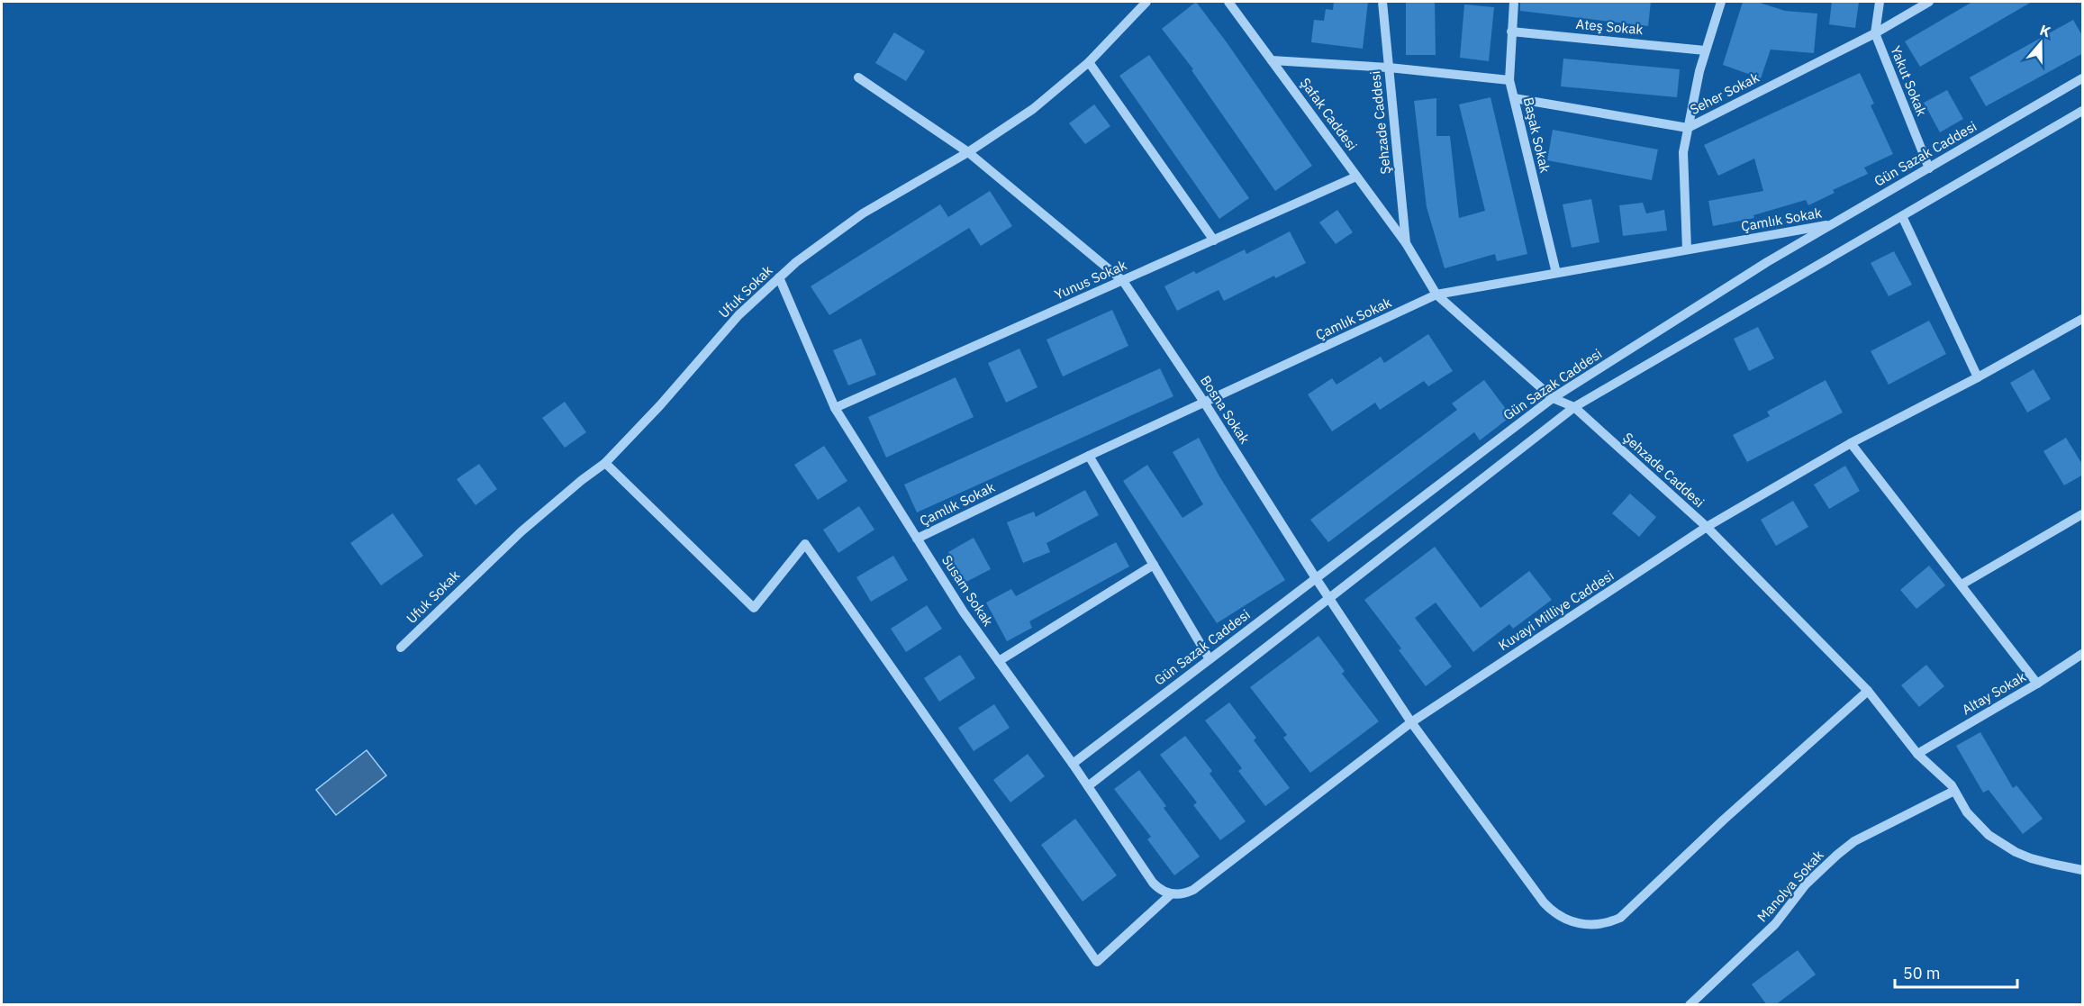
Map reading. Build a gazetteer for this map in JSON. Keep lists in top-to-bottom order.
{
  "streets": {
    "street": [
      "Ateş Sokak",
      "Yakut Sokak",
      "Seher Sokak",
      "Şafak Caddesi",
      "Şehzade Caddesi",
      "Başak Sokak",
      "Gün Sazak Caddesi",
      "Çamlık Sokak",
      "Yunus Sokak",
      "Ufuk Sokak",
      "Bosna Sokak",
      "Susam Sokak",
      "Kuvayi Milliye Caddesi",
      "Altay Sokak",
      "Manolya Sokak"
    ]
  },
  "crossings": [
    ["Ateş Sokak", "Başak Sokak"],
    ["Yakut Sokak", "Seher Sokak"],
    ["Yakut Sokak", "Gün Sazak Caddesi"],
    ["Seher Sokak", "Başak Sokak"],
    ["Şafak Caddesi", "Şehzade Caddesi"],
    ["Şafak Caddesi", "Yunus Sokak"],
    ["Şehzade Caddesi", "Gün Sazak Caddesi"],
    ["Şehzade Caddesi", "Çamlık Sokak"],
    ["Şehzade Caddesi", "Bosna Sokak"],
    ["Şehzade Caddesi", "Kuvayi Milliye Caddesi"],
    ["Şehzade Caddesi", "Altay Sokak"],
    ["Şehzade Caddesi", "Manolya Sokak"],
    ["Başak Sokak", "Çamlık Sokak"],
    ["Gün Sazak Caddesi", "Çamlık Sokak"],
    ["Gün Sazak Caddesi", "Bosna Sokak"],
    ["Gün Sazak Caddesi", "Susam Sokak"],
    ["Çamlık Sokak", "Bosna Sokak"],
    ["Çamlık Sokak", "Susam Sokak"],
    ["Yunus Sokak", "Bosna Sokak"],
    ["Yunus Sokak", "Susam Sokak"],
    ["Ufuk Sokak", "Bosna Sokak"],
    ["Ufuk Sokak", "Susam Sokak"],
    ["Bosna Sokak", "Kuvayi Milliye Caddesi"],
    ["Susam Sokak", "Kuvayi Milliye Caddesi"]
  ],
  "scale_bar": "50 m",
  "north": "top"
}
